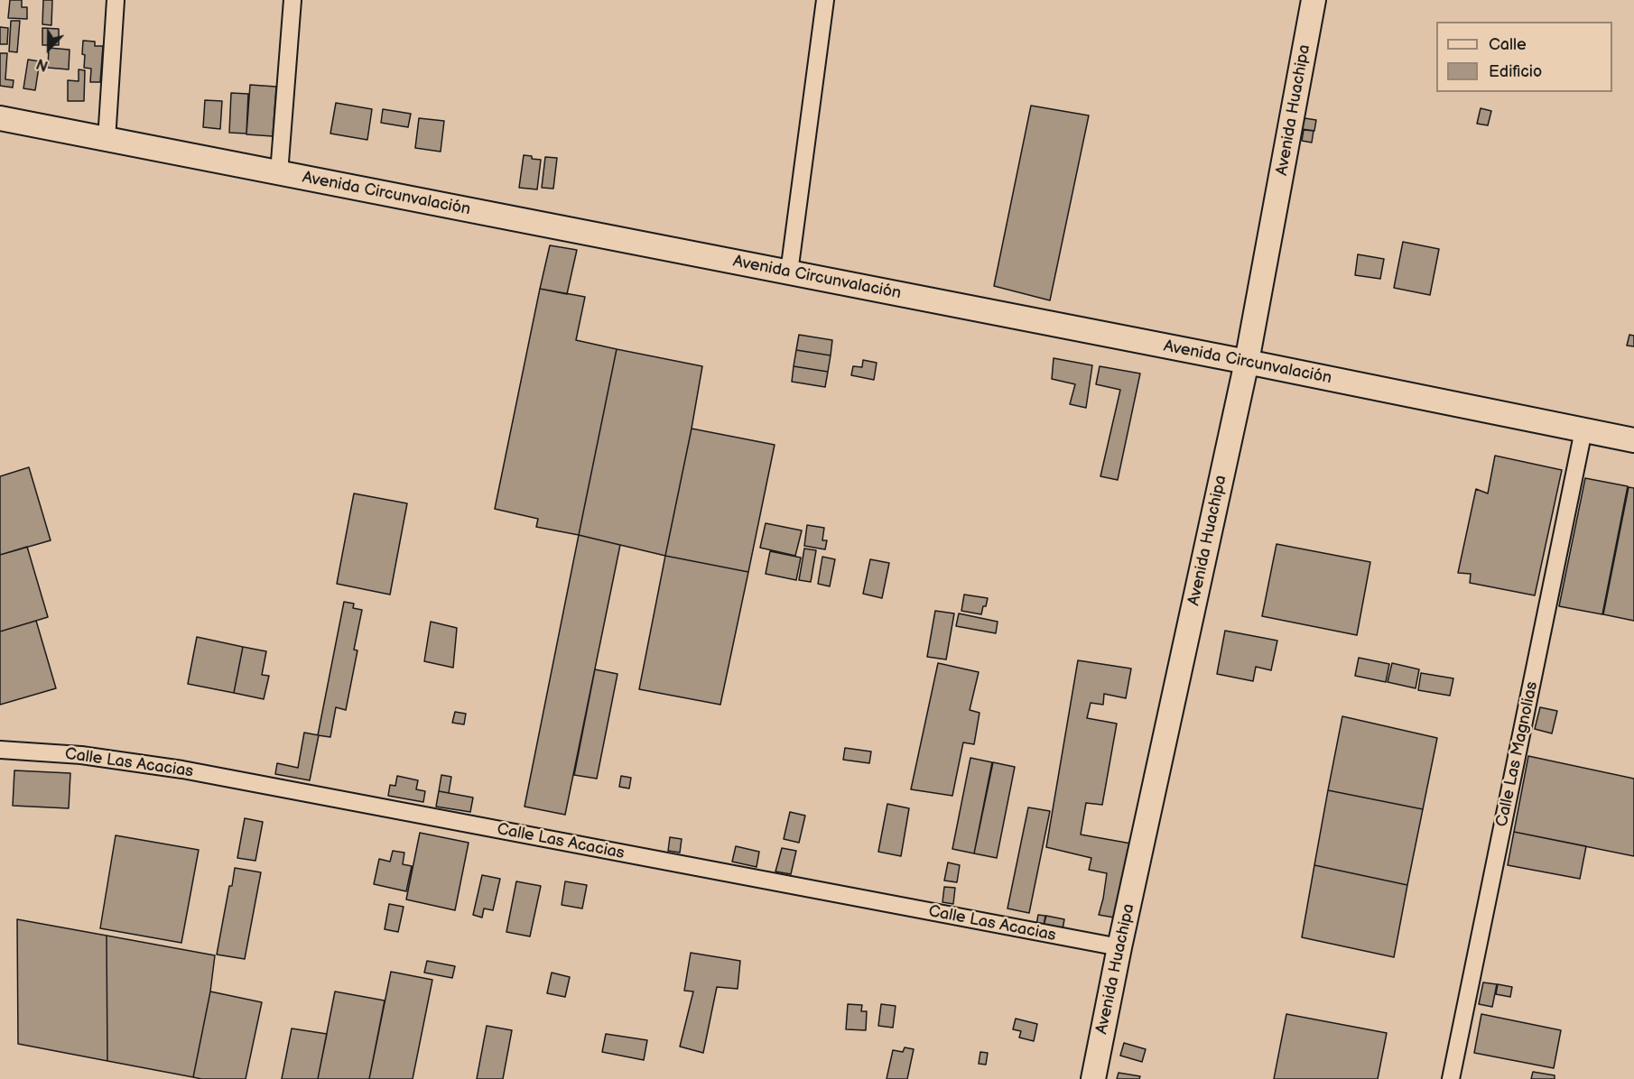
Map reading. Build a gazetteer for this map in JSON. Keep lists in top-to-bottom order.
{
  "streets": {
    "street": [
      "Avenida Huachipa",
      "Avenida Circunvalación",
      "Calle Las Magnolias",
      "Calle Las Acacias"
    ]
  },
  "crossings": [
    ["Avenida Huachipa", "Avenida Circunvalación"],
    ["Avenida Huachipa", "Calle Las Acacias"],
    ["Avenida Circunvalación", "Calle Las Magnolias"]
  ],
  "legend": ["Calle", "Edificio"],
  "north": "bottom"
}
